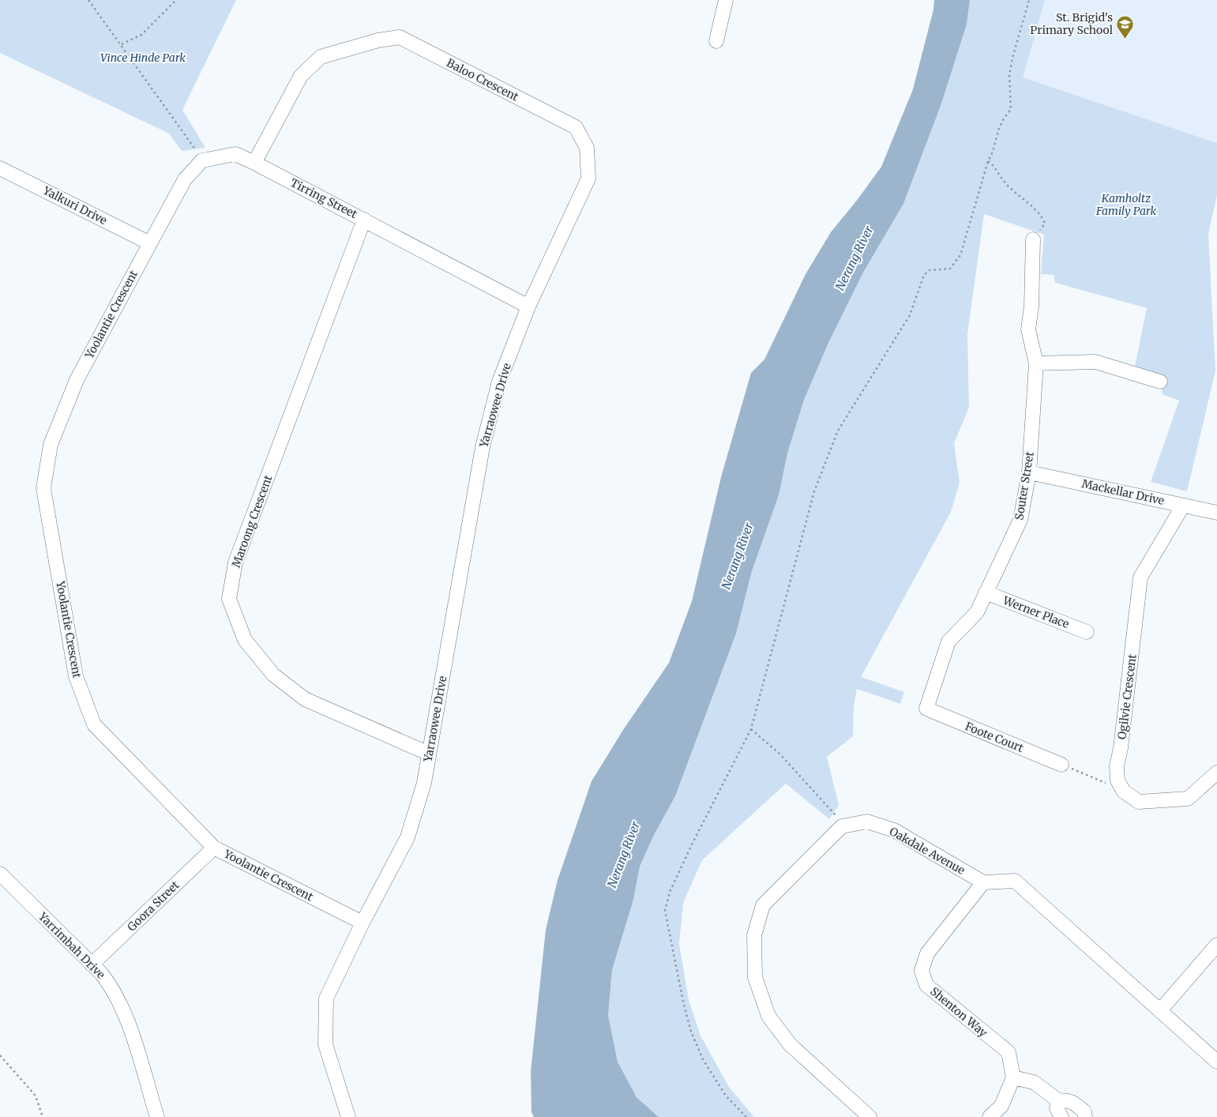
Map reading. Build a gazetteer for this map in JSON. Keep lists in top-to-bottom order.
{
  "streets": {
    "street": [
      "Baloo Crescent",
      "Tirring Street",
      "Yalkuri Drive",
      "Yoolantie Crescent",
      "Yarraowee Drive",
      "Souter Street",
      "Mackellar Drive",
      "Maroong Crescent",
      "Werner Place",
      "Ogilvie Crescent",
      "Foote Court",
      "Oakdale Avenue",
      "Goora Street",
      "Yarrimbah Drive",
      "Shenton Way"
    ]
  },
  "crossings": [
    ["Baloo Crescent", "Tirring Street"],
    ["Baloo Crescent", "Yarraowee Drive"],
    ["Tirring Street", "Yarraowee Drive"],
    ["Tirring Street", "Maroong Crescent"],
    ["Yalkuri Drive", "Yoolantie Crescent"],
    ["Yoolantie Crescent", "Yarraowee Drive"],
    ["Yoolantie Crescent", "Goora Street"],
    ["Yarraowee Drive", "Maroong Crescent"],
    ["Souter Street", "Mackellar Drive"],
    ["Souter Street", "Werner Place"],
    ["Souter Street", "Foote Court"],
    ["Mackellar Drive", "Ogilvie Crescent"],
    ["Oakdale Avenue", "Shenton Way"],
    ["Goora Street", "Yarrimbah Drive"]
  ],
  "water": ["Nerang River"],
  "parks": ["Vince Hinde Park", "Kamholtz Family Park"],
  "places": {
    "school or university": ["St. Brigid's Primary School"]
  }
}
